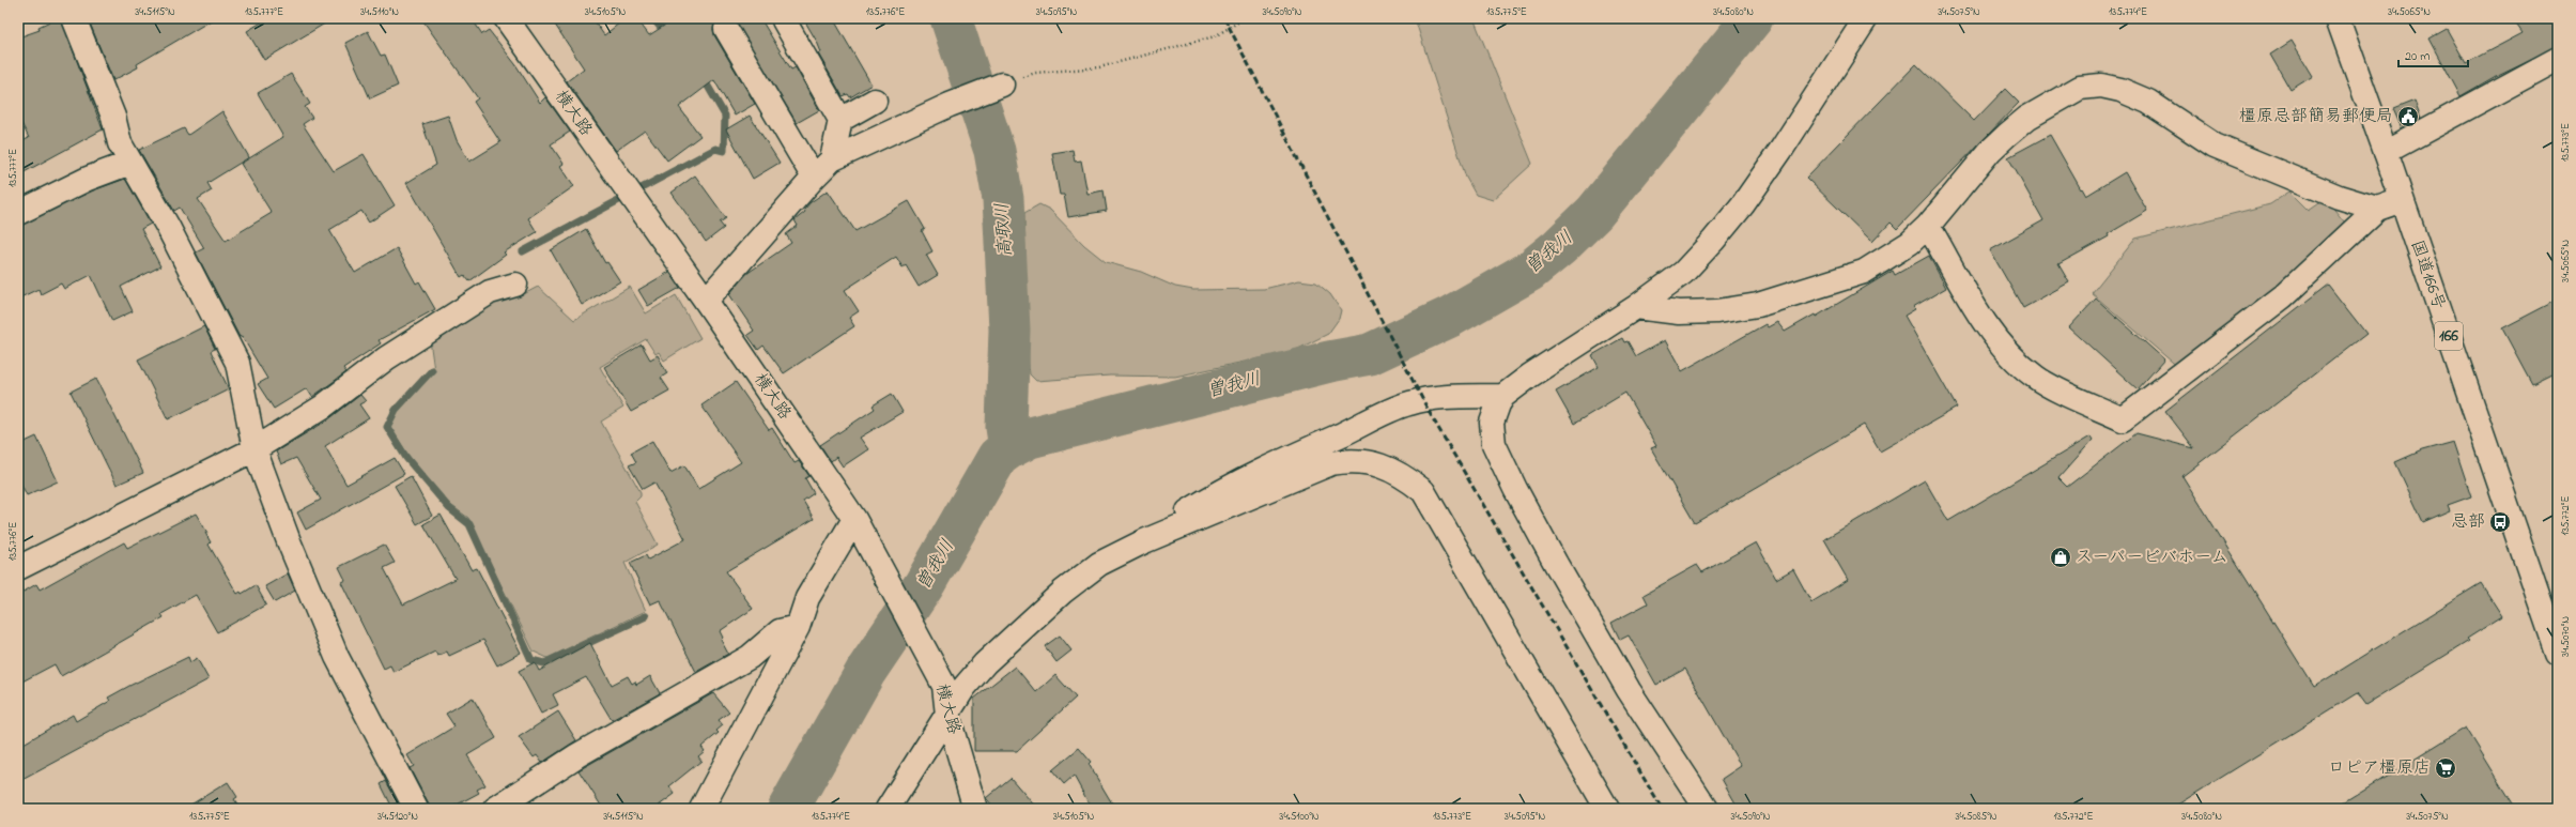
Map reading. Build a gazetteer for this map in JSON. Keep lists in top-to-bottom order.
{
  "streets": {
    "main road": ["横大路", "国道166号", "166"]
  },
  "water": ["高取川", "曽我川"],
  "places": {
    "public building": ["橿原忌部簡易郵便局"],
    "bus stop": ["忌部"],
    "shop": ["スーパービバホーム"],
    "supermarket": ["ロピア橿原店"]
  },
  "scale_bar": "20 m",
  "coordinates": [
    "34.5115°N",
    "135.777°E",
    "34.5110°N",
    "34.5105°N",
    "135.776°E",
    "34.5095°N",
    "34.5090°N",
    "135.775°E",
    "34.5080°N",
    "34.5075°N",
    "135.774°E",
    "34.5065°N",
    "135.773°E",
    "135.772°E",
    "34.5070°N",
    "34.5120°N",
    "34.5100°N",
    "34.5085°N"
  ]
}
